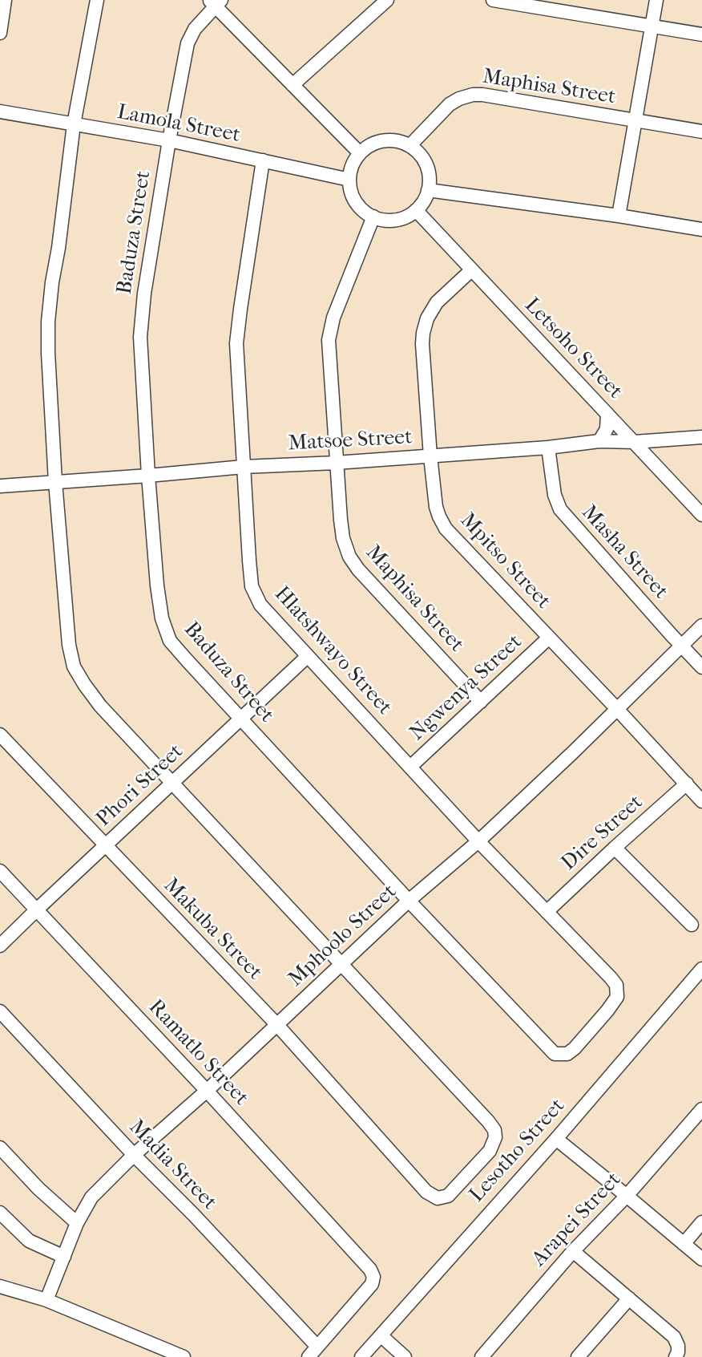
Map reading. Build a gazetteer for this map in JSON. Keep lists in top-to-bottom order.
{
  "streets": {
    "street": [
      "Maphisa Street",
      "Lamola Street",
      "Baduza Street",
      "Letsoho Street",
      "Matsoe Street",
      "Masha Street",
      "Mpitso Street",
      "Hlatshwayo Street",
      "Ngwenya Street",
      "Phori Street",
      "Dire Street",
      "Makuba Street",
      "Mphoolo Street",
      "Ramatlo Street",
      "Lesotho Street",
      "Madia Street",
      "Arapei Street"
    ]
  },
  "crossings": [
    ["Maphisa Street", "Lamola Street"],
    ["Maphisa Street", "Letsoho Street"],
    ["Maphisa Street", "Matsoe Street"],
    ["Maphisa Street", "Ngwenya Street"],
    ["Lamola Street", "Baduza Street"],
    ["Lamola Street", "Letsoho Street"],
    ["Lamola Street", "Hlatshwayo Street"],
    ["Baduza Street", "Matsoe Street"],
    ["Baduza Street", "Hlatshwayo Street"],
    ["Baduza Street", "Phori Street"],
    ["Baduza Street", "Mphoolo Street"],
    ["Letsoho Street", "Matsoe Street"],
    ["Letsoho Street", "Mpitso Street"],
    ["Matsoe Street", "Masha Street"],
    ["Matsoe Street", "Mpitso Street"],
    ["Matsoe Street", "Hlatshwayo Street"],
    ["Masha Street", "Mphoolo Street"],
    ["Mpitso Street", "Ngwenya Street"],
    ["Mpitso Street", "Dire Street"],
    ["Mpitso Street", "Mphoolo Street"],
    ["Hlatshwayo Street", "Ngwenya Street"],
    ["Hlatshwayo Street", "Phori Street"],
    ["Hlatshwayo Street", "Dire Street"],
    ["Hlatshwayo Street", "Mphoolo Street"],
    ["Phori Street", "Makuba Street"],
    ["Phori Street", "Ramatlo Street"],
    ["Makuba Street", "Mphoolo Street"],
    ["Mphoolo Street", "Ramatlo Street"],
    ["Mphoolo Street", "Madia Street"],
    ["Ramatlo Street", "Madia Street"]
  ]
}
